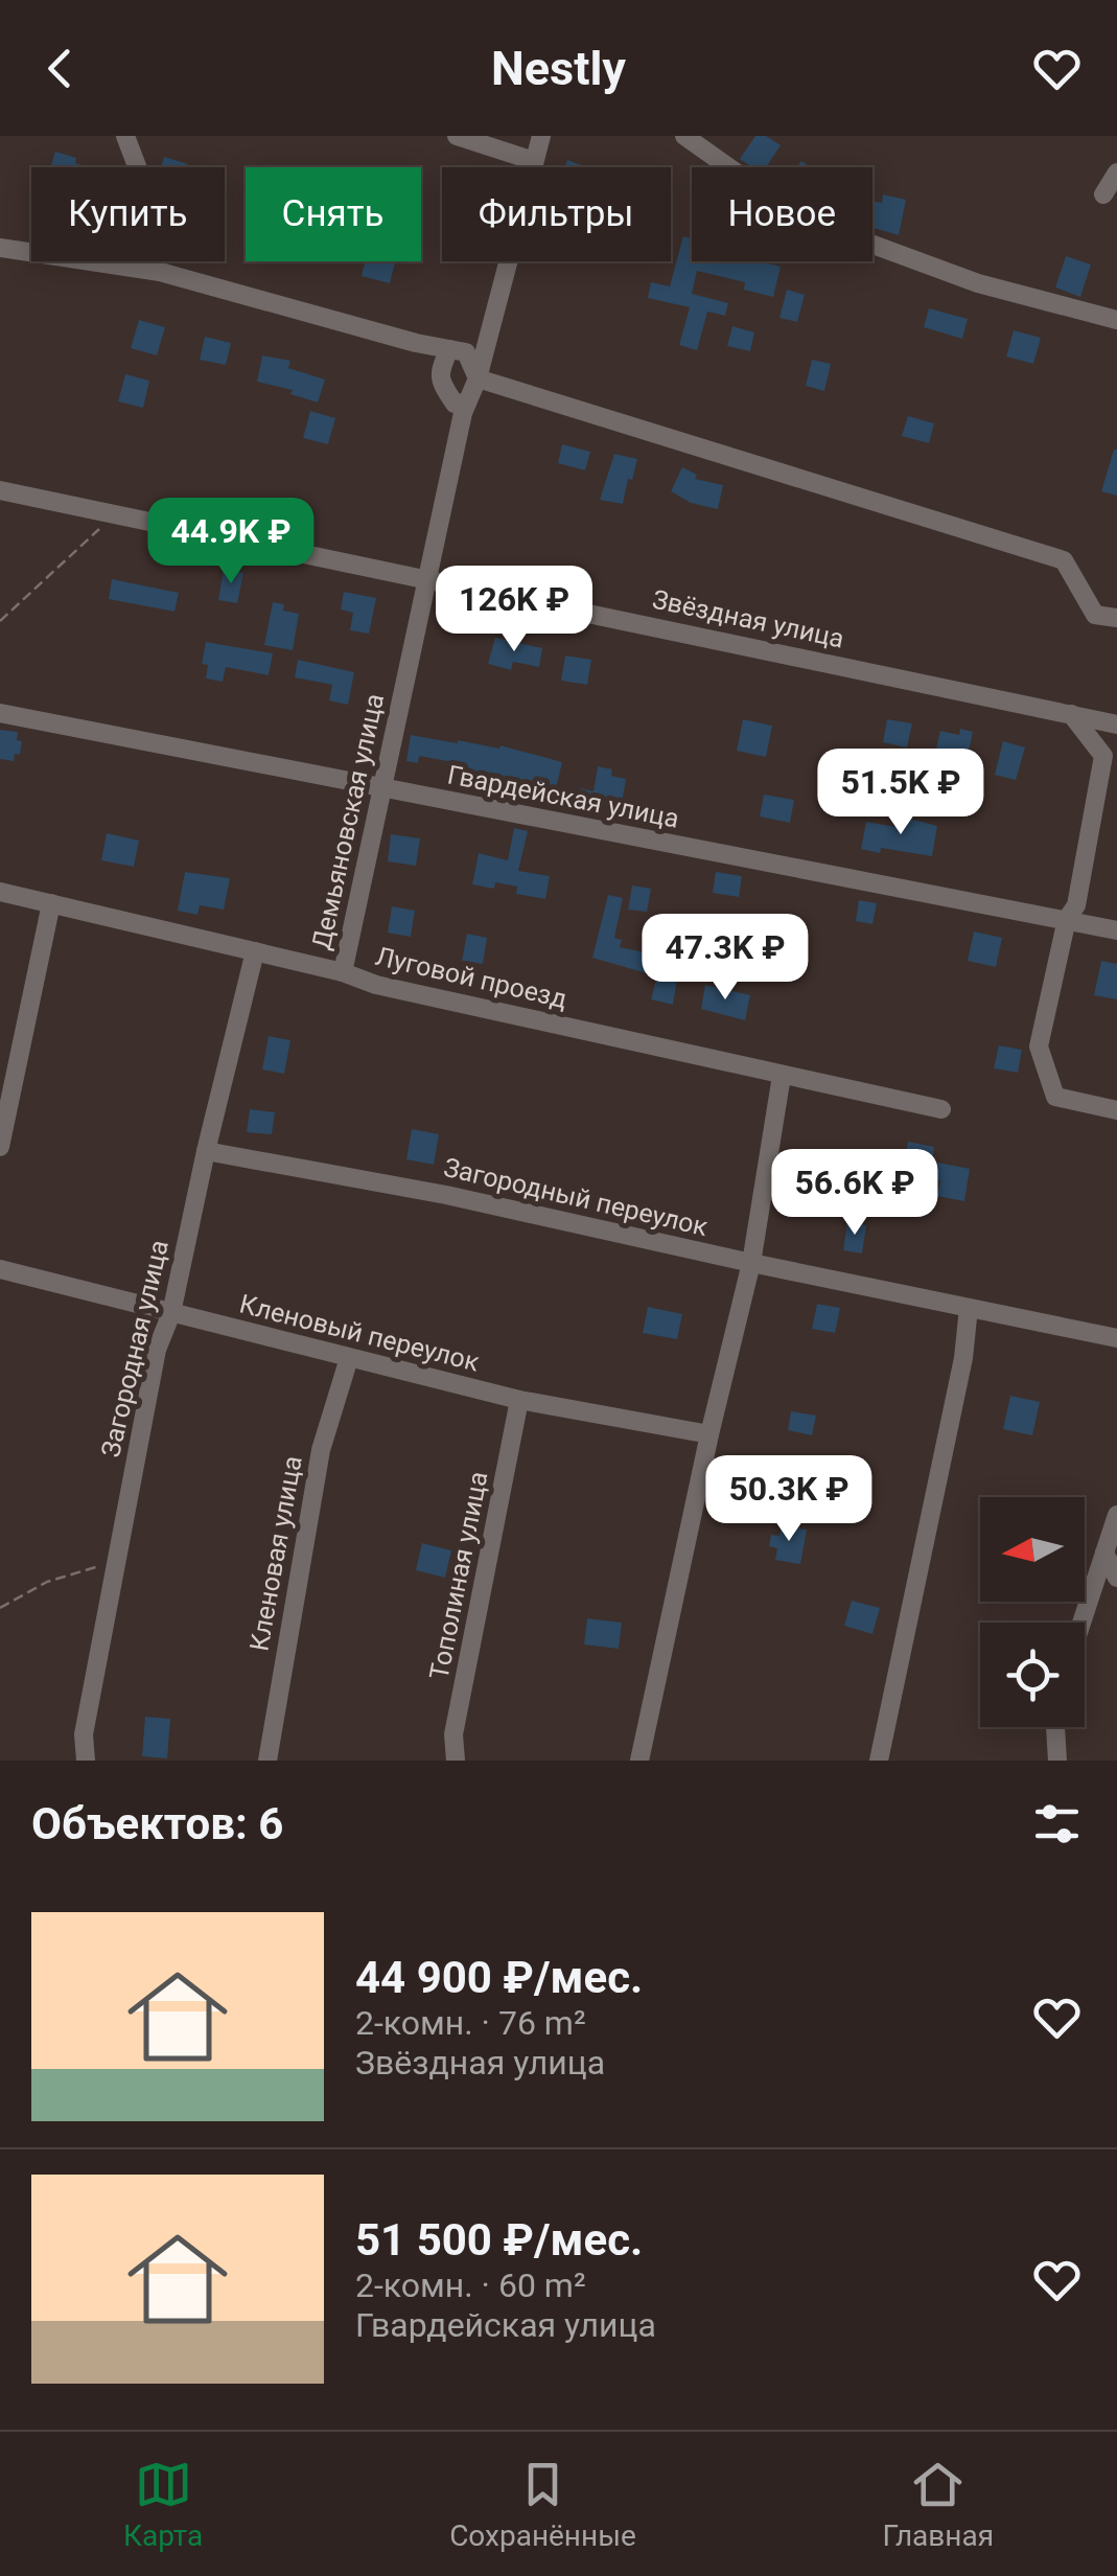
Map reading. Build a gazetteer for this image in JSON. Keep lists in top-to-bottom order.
{
  "streets": {
    "street": [
      "Звёздная улица",
      "Гвардейская улица",
      "Демьяновская улица",
      "Луговой проезд",
      "Загородный переулок",
      "Кленовый переулок",
      "Загородная улица",
      "Кленовая улица",
      "Тополиная улица"
    ]
  },
  "crossings": [
    ["Звёздная улица", "Демьяновская улица"],
    ["Гвардейская улица", "Демьяновская улица"],
    ["Демьяновская улица", "Луговой проезд"],
    ["Луговой проезд", "Загородная улица"],
    ["Загородный переулок", "Загородная улица"],
    ["Кленовый переулок", "Загородная улица"],
    ["Кленовый переулок", "Кленовая улица"],
    ["Кленовый переулок", "Тополиная улица"]
  ],
  "north": "left",
  "page": {
    "header": "Nestly",
    "chip": [
      "Купить",
      "Снять",
      "Фильтры",
      "Новое"
    ],
    "price": [
      "44.9K ₽",
      "126K ₽",
      "51.5K ₽",
      "47.3K ₽",
      "56.6K ₽",
      "50.3K ₽"
    ],
    "heading": "Объектов: 6",
    "list": [
      {
        "name": "44 900 ₽/мес.",
        "note": "2-комн. · 76 m² · Звёздная улица"
      },
      {
        "name": "51 500 ₽/мес.",
        "note": "2-комн. · 60 m² · Гвардейская улица"
      }
    ],
    "tabs": ["Карта", "Сохранённые", "Главная"]
  }
}
